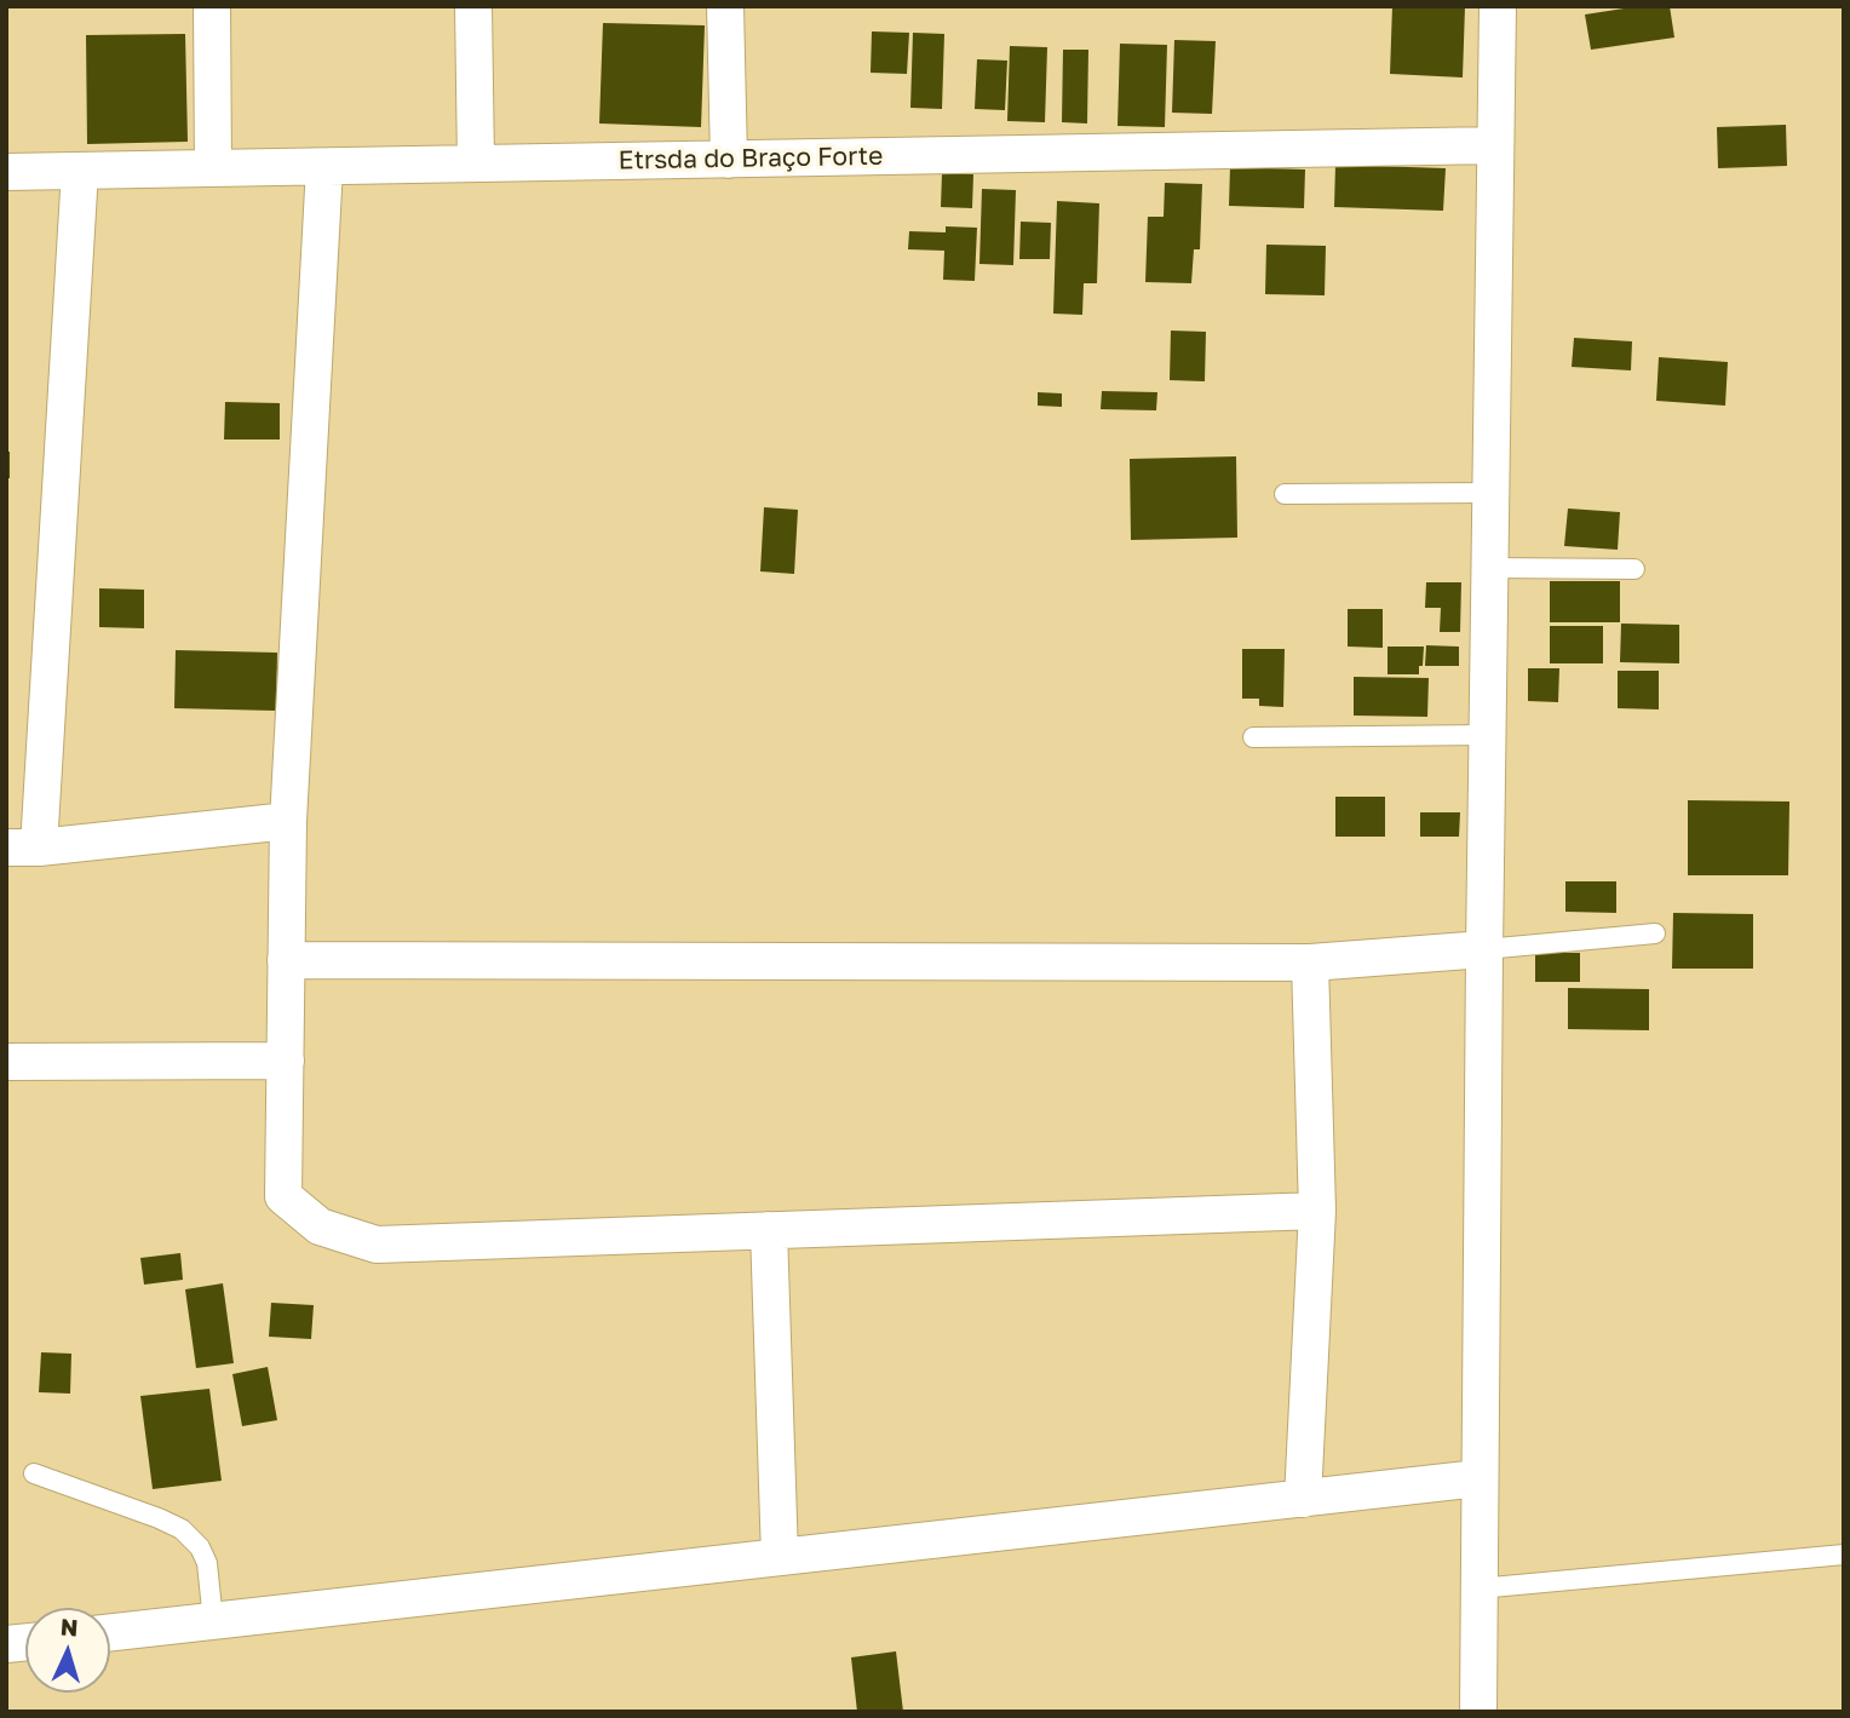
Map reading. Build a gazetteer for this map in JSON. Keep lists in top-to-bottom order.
{
  "streets": {
    "street": ["Etrsda do Braço Forte"]
  },
  "north": "top"
}
